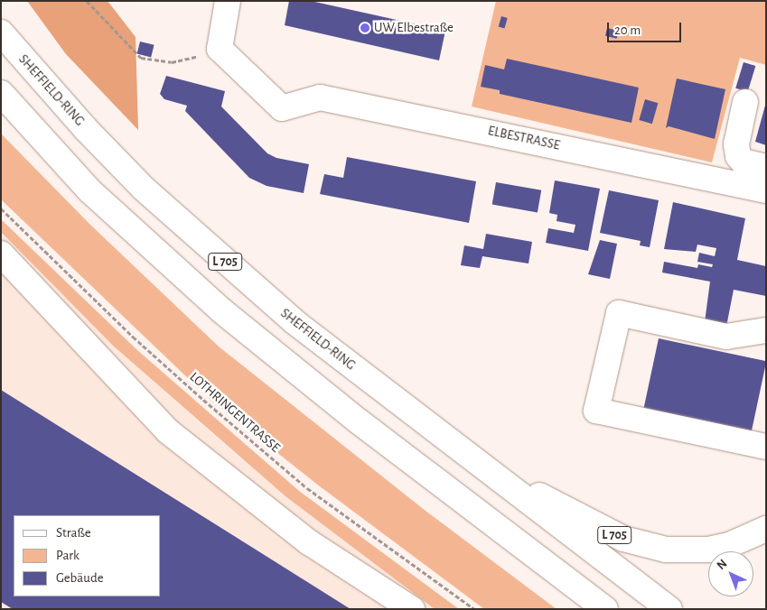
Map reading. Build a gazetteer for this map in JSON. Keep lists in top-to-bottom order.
{
  "streets": {
    "main road": ["SHEFFIELD-RING", "ELBESTRASSE", "L 705"],
    "path": ["LOTHRINGENTRASSE"]
  },
  "crossings": [
    ["SHEFFIELD-RING", "L 705"]
  ],
  "places": ["UW Elbestraße"],
  "legend": ["Straße", "Park", "Gebäude"],
  "scale_bar": "20 m",
  "north": "top left"
}
